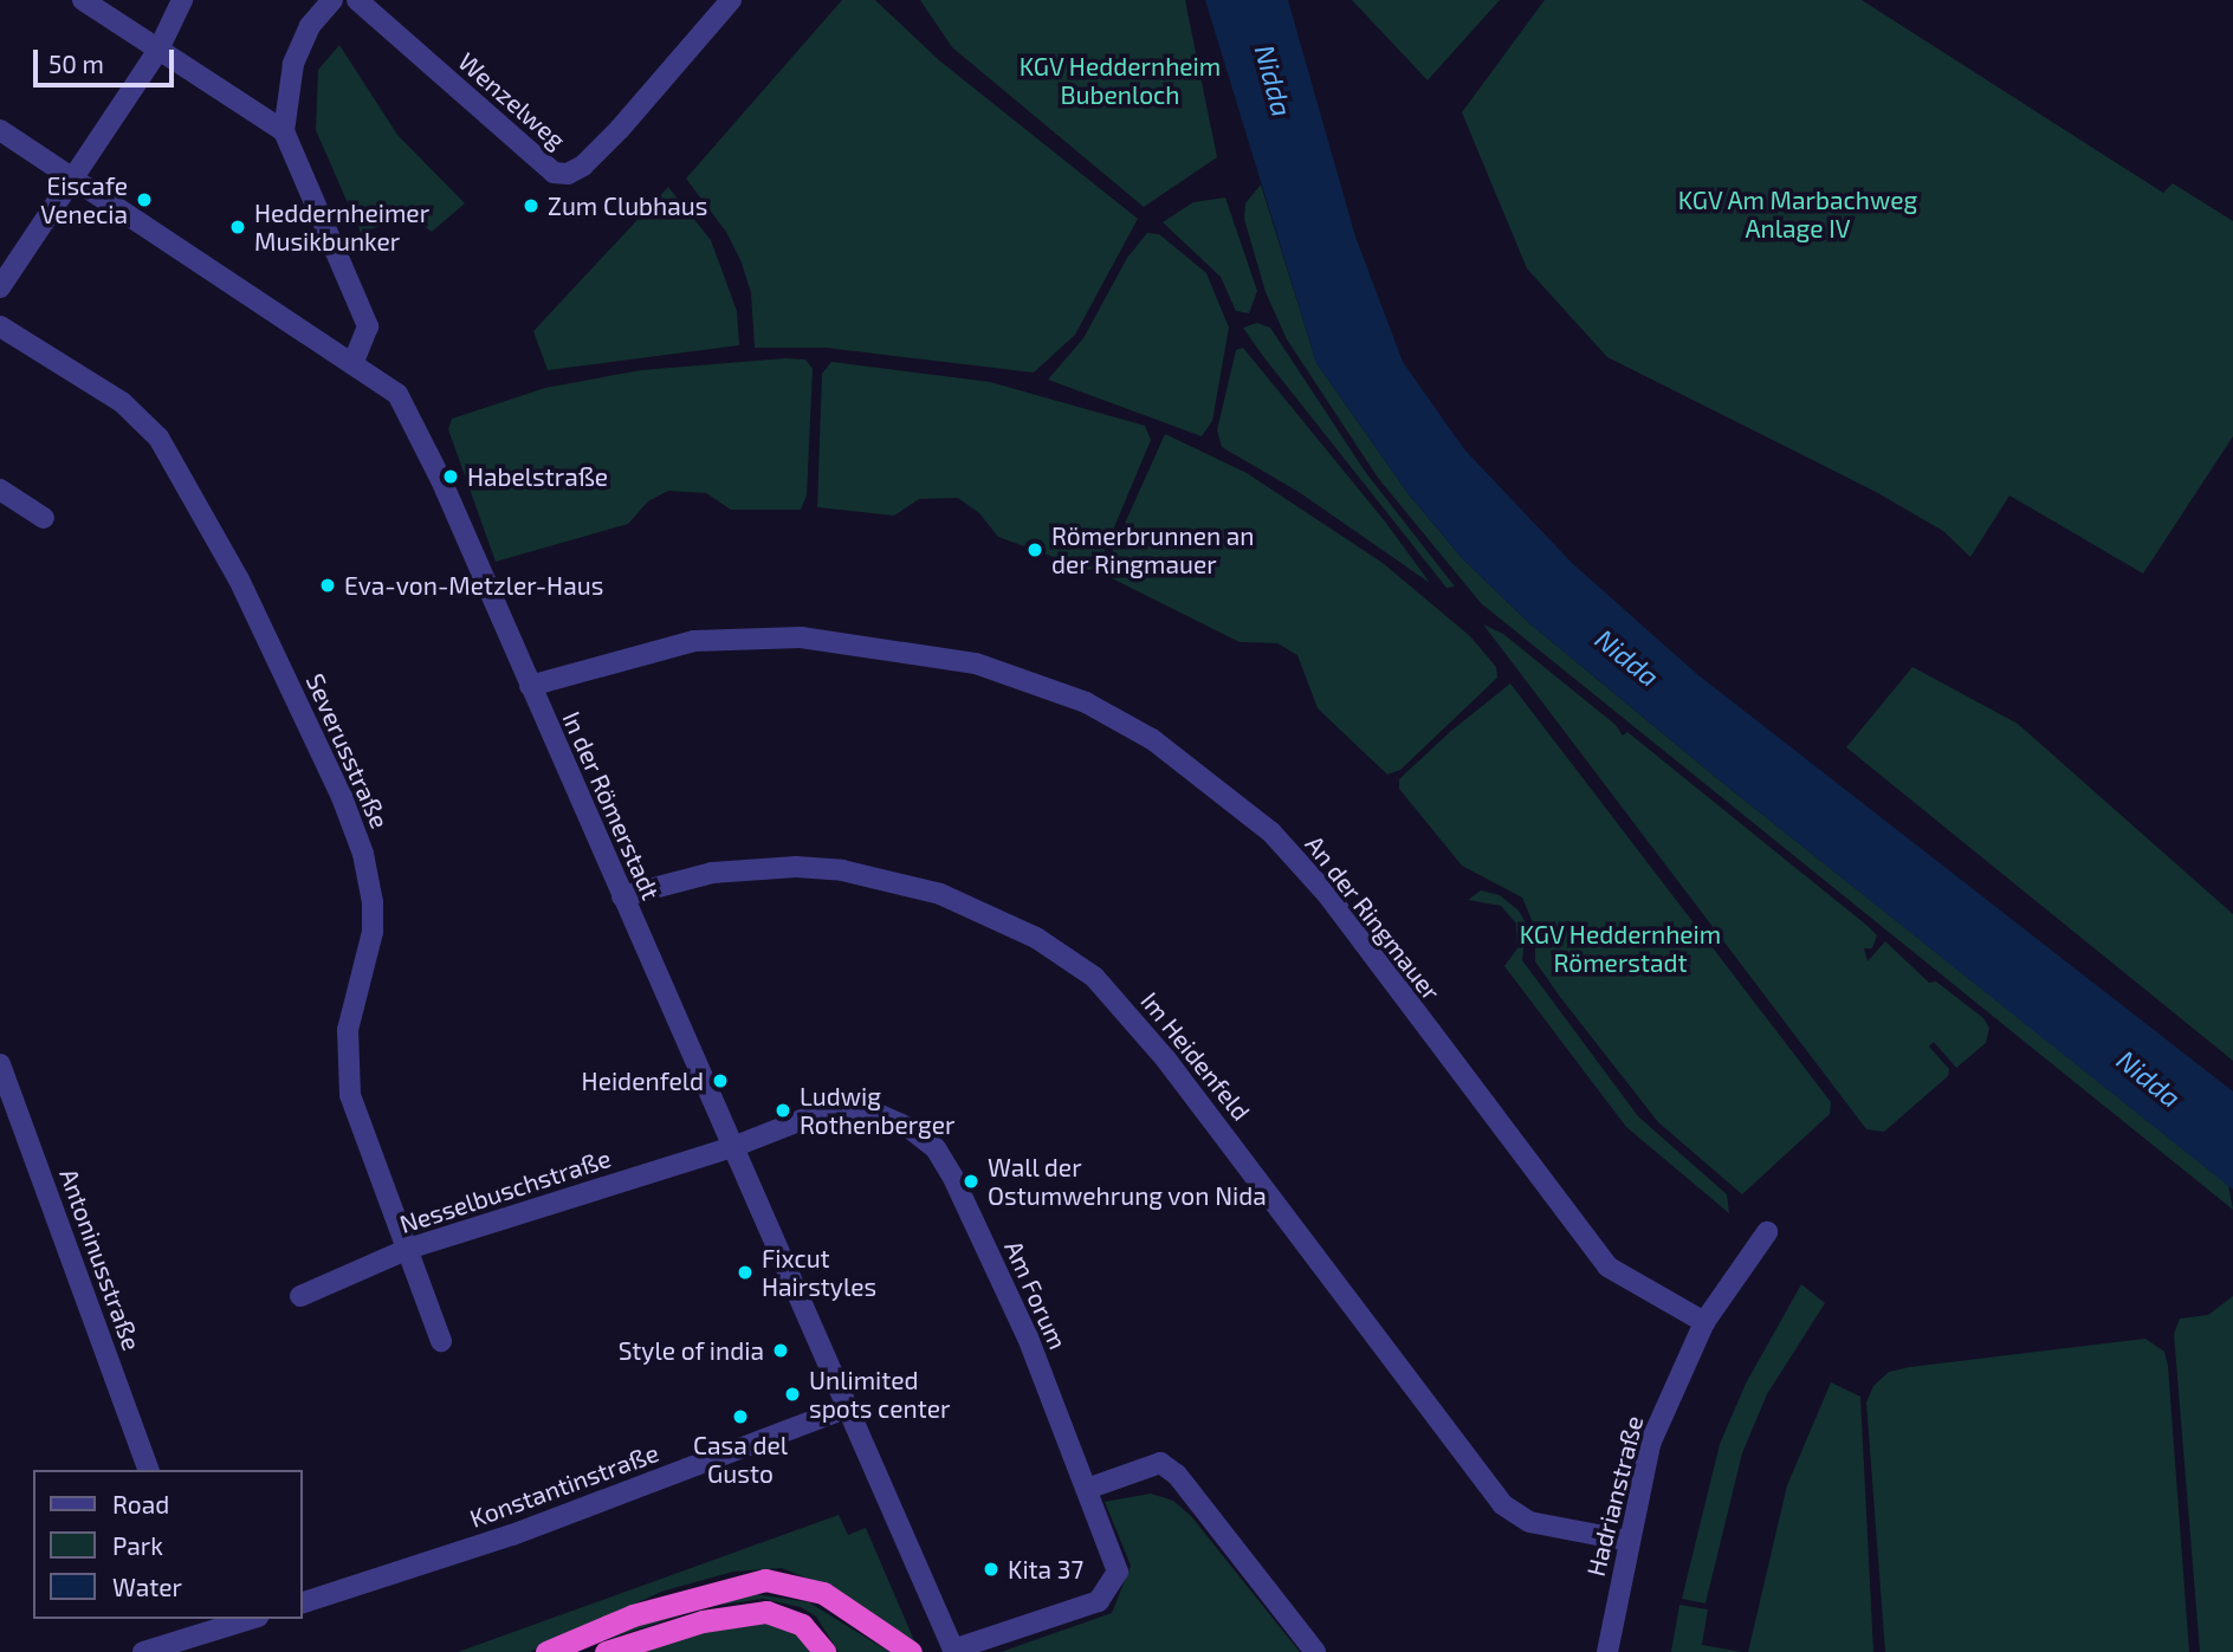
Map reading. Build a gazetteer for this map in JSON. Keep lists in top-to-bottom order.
{
  "streets": {
    "street": [
      "Wenzelweg",
      "Severusstraße",
      "In der Römerstadt",
      "An der Ringmauer",
      "Im Heidenfeld",
      "Nesselbuschstraße",
      "Antoninusstraße",
      "Am Forum",
      "Konstantinstraße",
      "Hadrianstraße"
    ]
  },
  "crossings": [
    ["Severusstraße", "Nesselbuschstraße"],
    ["In der Römerstadt", "An der Ringmauer"],
    ["In der Römerstadt", "Im Heidenfeld"],
    ["In der Römerstadt", "Nesselbuschstraße"],
    ["In der Römerstadt", "Am Forum"],
    ["In der Römerstadt", "Konstantinstraße"],
    ["An der Ringmauer", "Hadrianstraße"],
    ["Im Heidenfeld", "Hadrianstraße"],
    ["Nesselbuschstraße", "Am Forum"]
  ],
  "water": ["Nidda"],
  "parks": ["KGV Heddernheim Bubenloch", "KGV Am Marbachweg Anlage IV", "KGV Heddernheim Römerstadt"],
  "places": [
    "Eiscafe Venecia",
    "Zum Clubhaus",
    "Heddernheimer Musikbunker",
    "Habelstraße",
    "Römerbrunnen an der Ringmauer",
    "Eva-von-Metzler-Haus",
    "Heidenfeld",
    "Ludwig Rothenberger",
    "Wall der Ostumwehrung von Nida",
    "Fixcut Hairstyles",
    "Style of india",
    "Unlimited spots center",
    "Casa del Gusto",
    "Kita 37"
  ],
  "legend": ["Road", "Park", "Water"],
  "scale_bar": "50 m"
}
